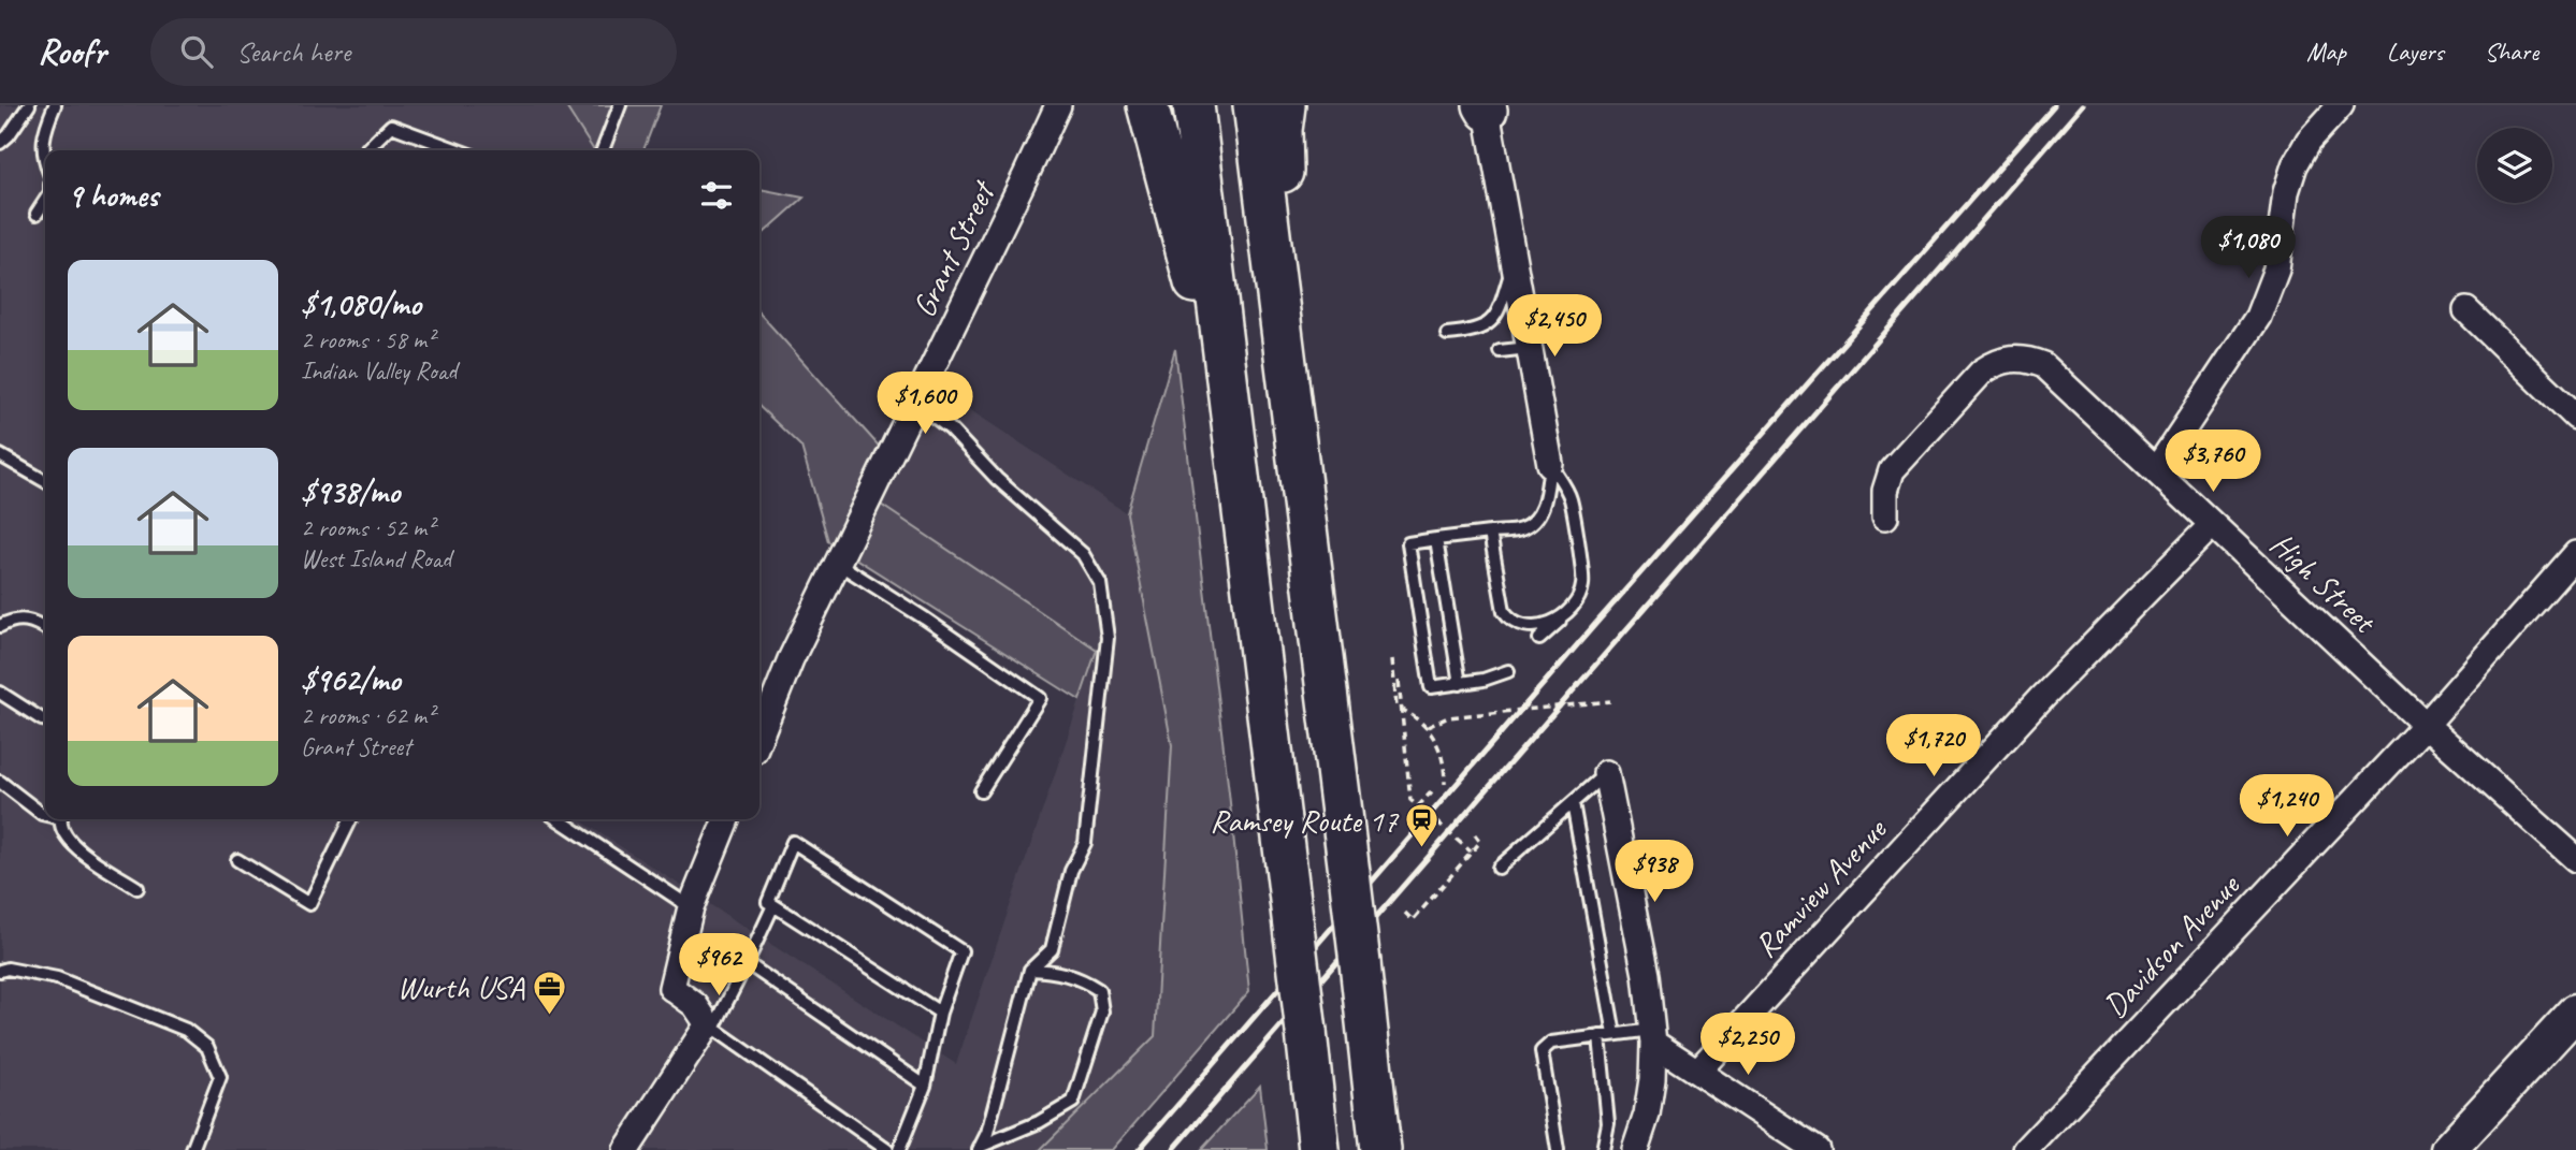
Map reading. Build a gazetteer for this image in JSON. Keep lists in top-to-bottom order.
{
  "streets": {
    "street": [
      "Grant Street",
      "High Street",
      "Ramview Avenue",
      "Davidson Avenue"
    ]
  },
  "crossings": [
    ["High Street", "Ramview Avenue"],
    ["High Street", "Davidson Avenue"]
  ],
  "places": {
    "station": ["Ramsey Route 17"],
    "office": ["Wurth USA"]
  },
  "page": {
    "header": "Roofr",
    "search": "Search here",
    "nav": ["Map", "Layers", "Share"],
    "heading": "9 homes",
    "price": [
      "$1,080",
      "$2,450",
      "$1,600",
      "$3,760",
      "$1,720",
      "$1,240",
      "$938",
      "$962",
      "$2,250"
    ],
    "list": [
      {
        "name": "$1,080/mo",
        "note": "2 rooms · 58 m² · Indian Valley Road"
      },
      {
        "name": "$938/mo",
        "note": "2 rooms · 52 m² · West Island Road"
      },
      {
        "name": "$962/mo",
        "note": "2 rooms · 62 m² · Grant Street"
      }
    ]
  }
}
